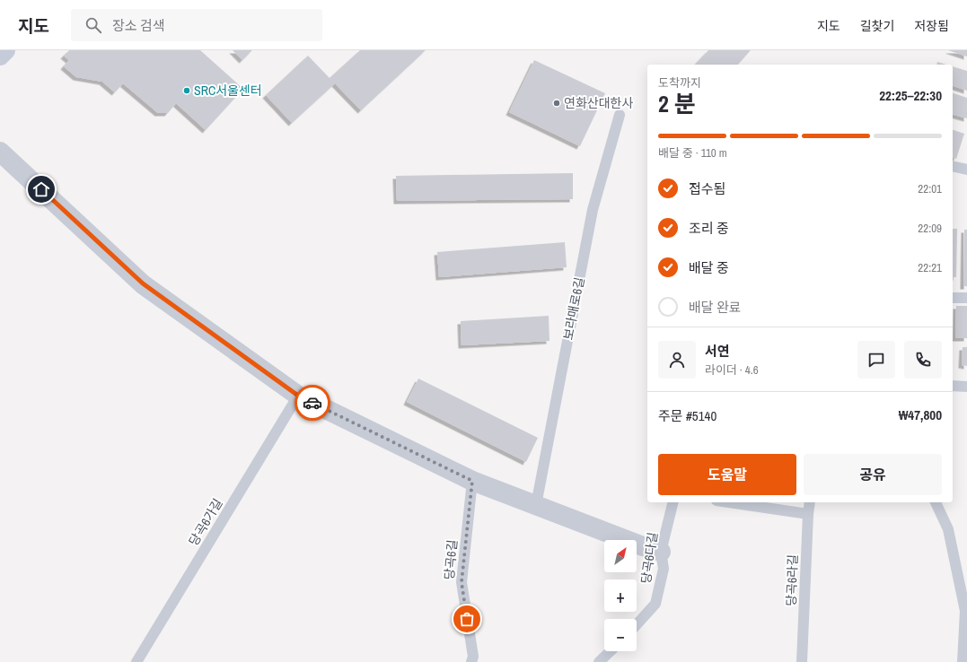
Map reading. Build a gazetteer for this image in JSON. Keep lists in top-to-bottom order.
{
  "streets": {
    "lane": [
      "보라매로6길",
      "당곡6가길",
      "당곡6다길",
      "당곡6길",
      "당곡6라길"
    ]
  },
  "places": ["SRC서울센터", "연화산대한사"],
  "north": "top right",
  "page": {
    "header": "지도",
    "search": "장소 검색",
    "nav": ["지도", "길찾기", "저장됨"],
    "heading": ["2 분", "도착까지", "22:25–22:30"],
    "panel": [
      "서연",
      "라이더 · 4.6",
      "주문 #5140",
      "₩47,800"
    ],
    "bar": "배달 중 · 110 m",
    "list": [
      ["접수됨", "22:01"],
      ["조리 중", "22:09"],
      ["배달 중", "22:21"],
      "배달 완료"
    ],
    "buttons": ["도움말", "공유"],
    "map_buttons": ["+", "−"]
  }
}
